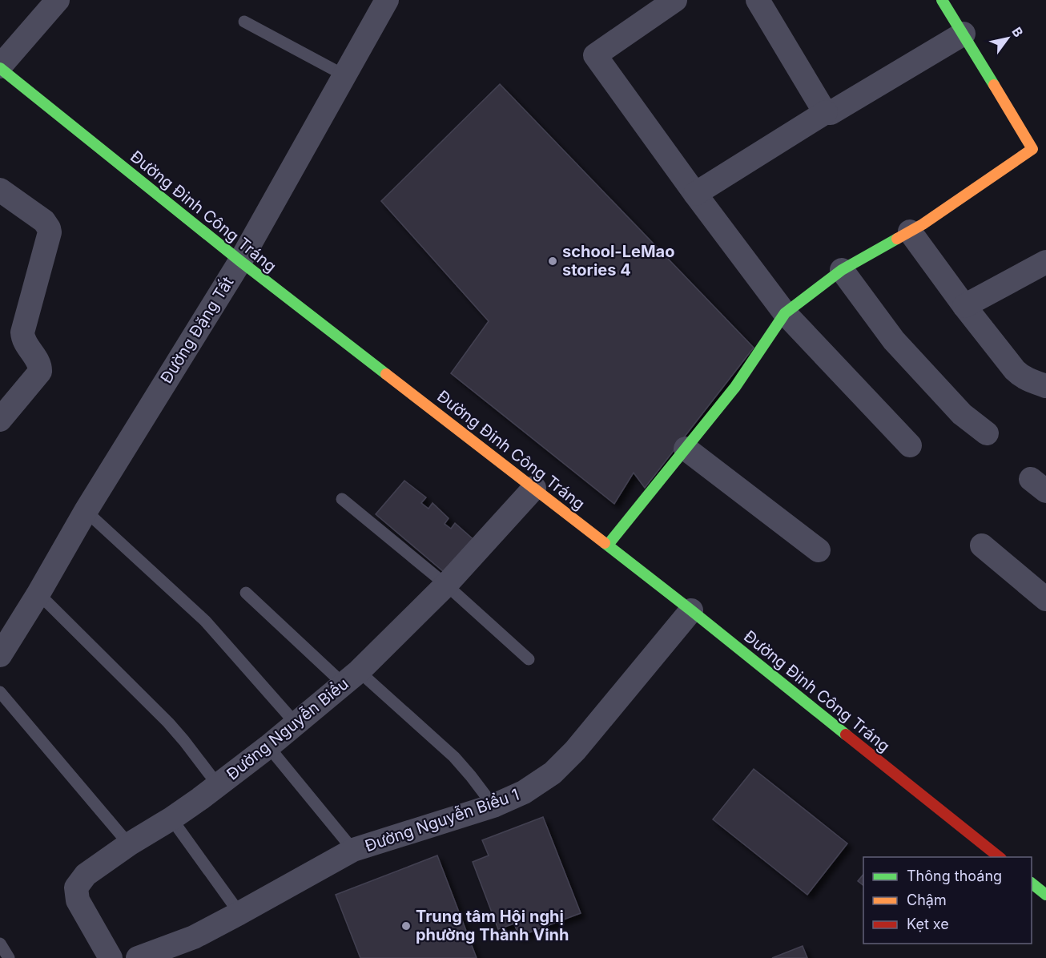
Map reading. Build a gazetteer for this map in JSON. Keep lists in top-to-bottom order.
{
  "streets": {
    "street": [
      "Đường Đinh Công Tráng",
      "Đường Đặng Tất",
      "Đường Nguyễn Biểu",
      "Đường Nguyễn Biểu 1"
    ]
  },
  "crossings": [
    ["Đường Đinh Công Tráng", "Đường Đặng Tất"],
    ["Đường Đinh Công Tráng", "Đường Nguyễn Biểu"],
    ["Đường Đinh Công Tráng", "Đường Nguyễn Biểu 1"]
  ],
  "places": ["school-LeMao stories 4", "Trung tâm Hội nghị phường Thành Vinh"],
  "legend": ["Thông thoáng", "Chậm", "Kẹt xe"],
  "north": "top right"
}
